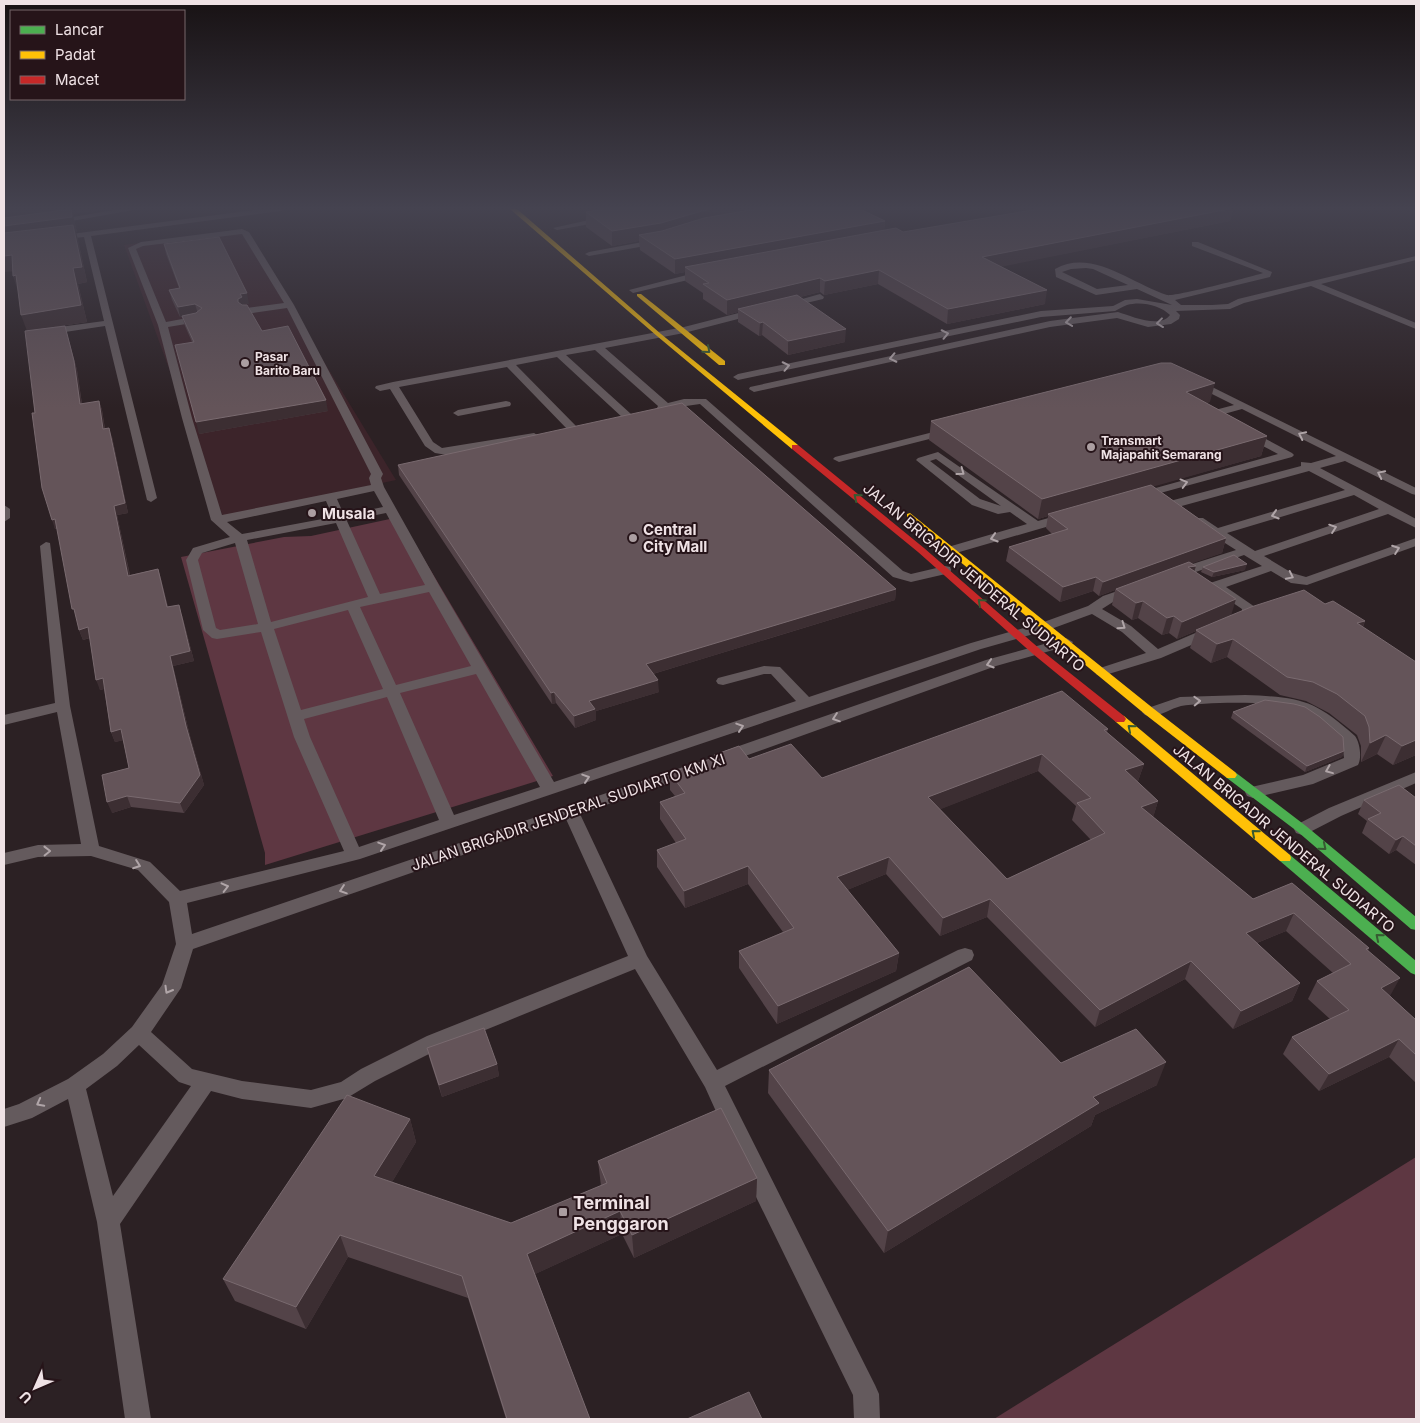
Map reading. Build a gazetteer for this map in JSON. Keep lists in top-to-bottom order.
{
  "streets": {
    "main road": ["JALAN BRIGADIR JENDERAL SUDIARTO"],
    "lane": ["JALAN BRIGADIR JENDERAL SUDIARTO KM XI"]
  },
  "crossings": [
    ["JALAN BRIGADIR JENDERAL SUDIARTO", "JALAN BRIGADIR JENDERAL SUDIARTO KM XI"]
  ],
  "places": {
    "other": [
      "Pasar Barito Baru",
      "Transmart Majapahit Semarang",
      "Musala",
      "Central City Mall"
    ],
    "transit": ["Terminal Penggaron"]
  },
  "legend": ["Lancar", "Padat", "Macet"],
  "north": "bottom left"
}
